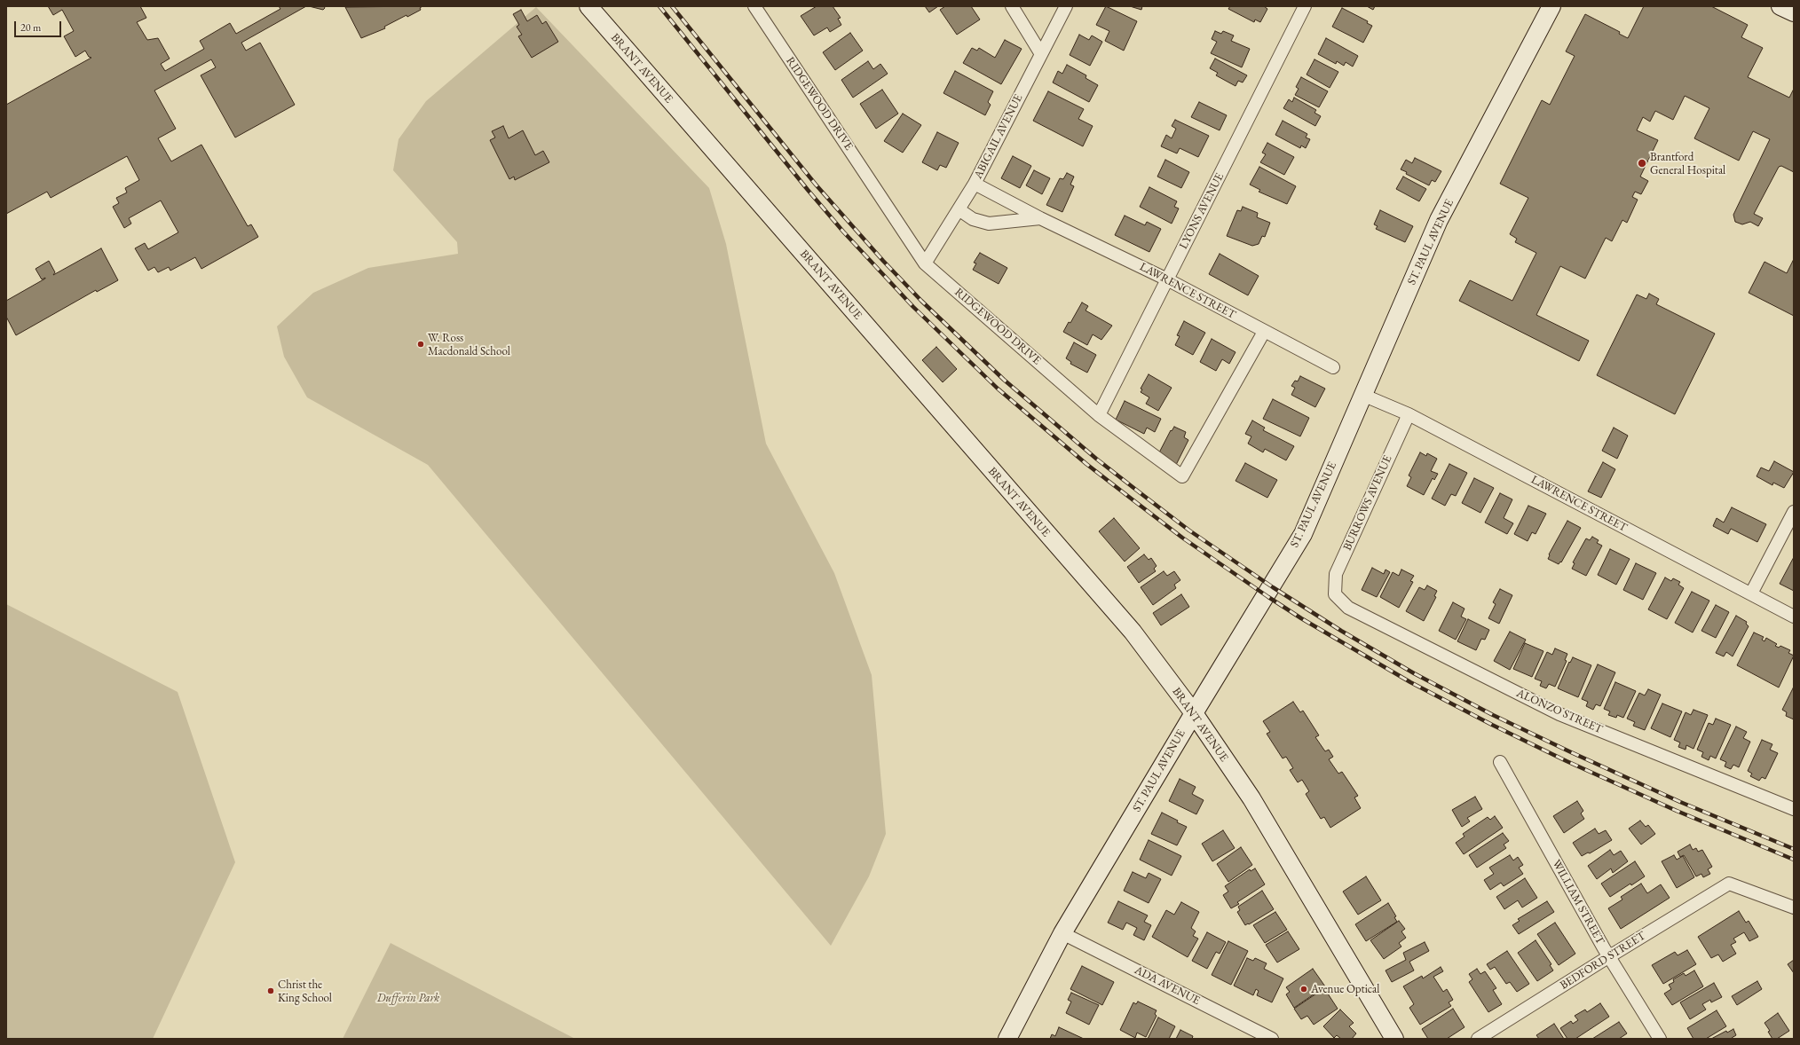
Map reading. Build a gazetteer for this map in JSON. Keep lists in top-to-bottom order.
{
  "streets": {
    "main road": ["BRANT AVENUE", "ST. PAUL AVENUE"],
    "street": [
      "RIDGEWOOD DRIVE",
      "ABIGAIL AVENUE",
      "LYONS AVENUE",
      "LAWRENCE STREET",
      "BURROWS AVENUE",
      "ALONZO STREET",
      "WILLIAM STREET",
      "BEDFORD STREET",
      "ADA AVENUE"
    ]
  },
  "crossings": [
    ["BRANT AVENUE", "ST. PAUL AVENUE"],
    ["RIDGEWOOD DRIVE", "ABIGAIL AVENUE"],
    ["RIDGEWOOD DRIVE", "LYONS AVENUE"],
    ["RIDGEWOOD DRIVE", "LAWRENCE STREET"],
    ["ABIGAIL AVENUE", "LAWRENCE STREET"],
    ["LYONS AVENUE", "LAWRENCE STREET"],
    ["ST. PAUL AVENUE", "LAWRENCE STREET"],
    ["ST. PAUL AVENUE", "ADA AVENUE"],
    ["LAWRENCE STREET", "BURROWS AVENUE"],
    ["BURROWS AVENUE", "ALONZO STREET"],
    ["WILLIAM STREET", "BEDFORD STREET"]
  ],
  "parks": ["Dufferin Park"],
  "places": [
    "Brantford General Hospital",
    "W. Ross Macdonald School",
    "Avenue Optical",
    "Christ the King School"
  ],
  "scale_bar": "20 m"
}
